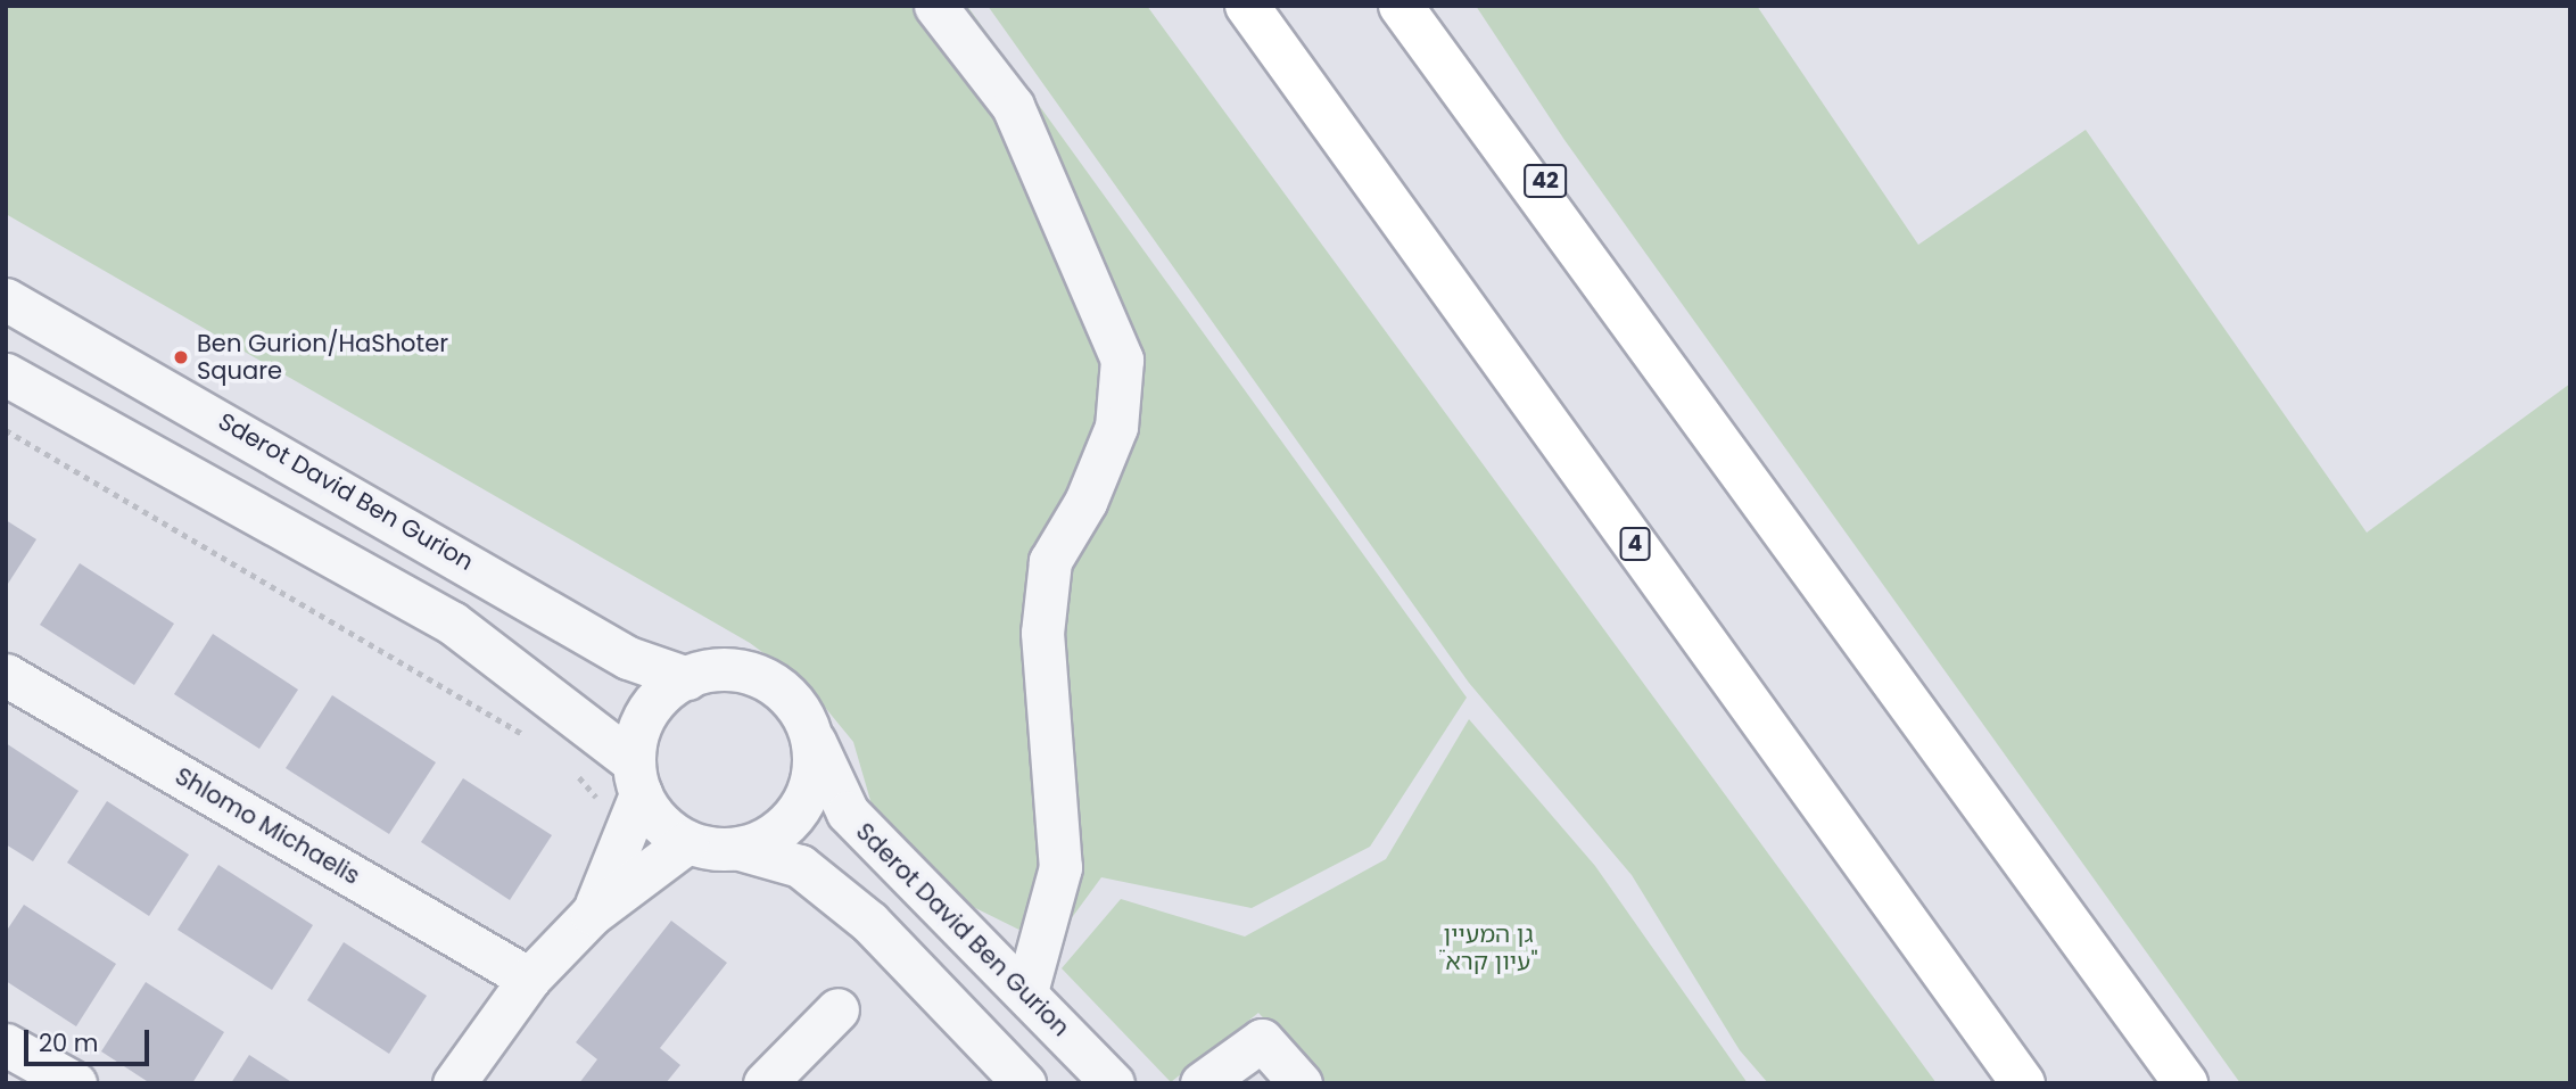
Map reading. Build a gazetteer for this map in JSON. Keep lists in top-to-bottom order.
{
  "streets": {
    "highway": ["42", "4"],
    "street": ["Sderot David Ben Gurion", "Shlomo Michaelis"]
  },
  "parks": ["גן המעיין \"עיון קרא\""],
  "places": ["Ben Gurion/HaShoter Square"],
  "scale_bar": "20 m"
}
